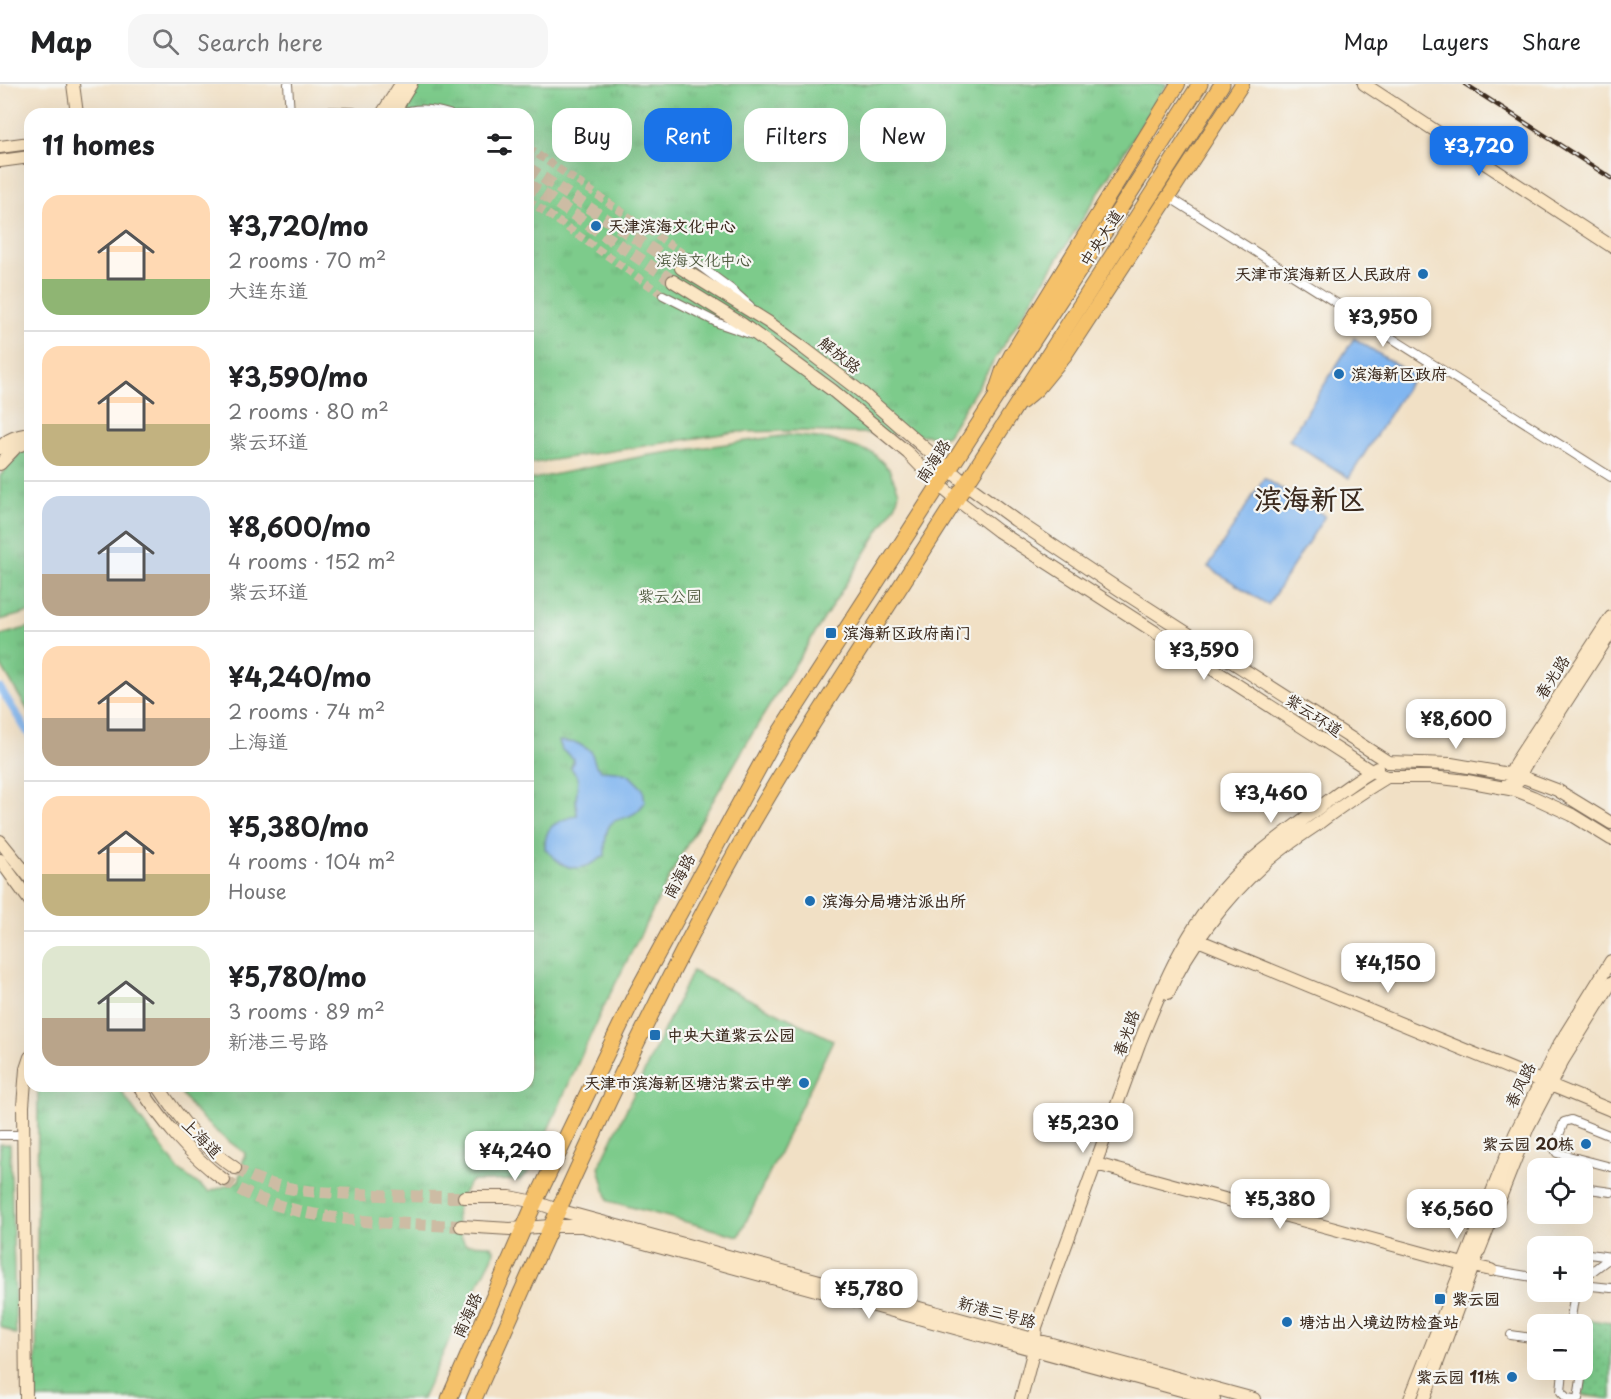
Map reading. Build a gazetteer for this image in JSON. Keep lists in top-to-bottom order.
{
  "streets": {
    "highway": ["中央大道", "南海路"],
    "street": [
      "解放路",
      "春光路",
      "紫云环道",
      "春风路",
      "上海道",
      "新港三号路"
    ]
  },
  "crossings": [
    ["中央大道", "南海路"],
    ["解放路", "南海路"],
    ["解放路", "紫云环道"],
    ["南海路", "紫云环道"],
    ["南海路", "新港三号路"],
    ["春光路", "紫云环道"],
    ["春光路", "新港三号路"]
  ],
  "districts": ["滨海新区"],
  "parks": ["滨海文化中心", "紫云公园"],
  "places": {
    "other": [
      "天津滨海文化中心",
      "天津市滨海新区人民政府",
      "滨海新区政府",
      "滨海分局塘沽派出所",
      "天津市滨海新区塘沽紫云中学",
      "紫云园 20栋",
      "塘沽出入境边防检查站",
      "紫云园 11栋"
    ],
    "transit": ["滨海新区政府南门", "中央大道紫云公园", "紫云园"]
  },
  "page": {
    "header": "Map",
    "search": "Search here",
    "nav": ["Map", "Layers", "Share"],
    "chip": [
      "Buy",
      "Rent",
      "Filters",
      "New"
    ],
    "heading": "11 homes",
    "price": [
      "¥3,720",
      "¥3,950",
      "¥3,590",
      "¥8,600",
      "¥3,460",
      "¥4,150",
      "¥5,230",
      "¥4,240",
      "¥5,380",
      "¥6,560",
      "¥5,780"
    ],
    "list": [
      {
        "name": "¥3,720/mo",
        "note": "2 rooms · 70 m² · 大连东道"
      },
      {
        "name": "¥3,590/mo",
        "note": "2 rooms · 80 m² · 紫云环道"
      },
      {
        "name": "¥8,600/mo",
        "note": "4 rooms · 152 m² · 紫云环道"
      },
      {
        "name": "¥4,240/mo",
        "note": "2 rooms · 74 m² · 上海道"
      },
      {
        "name": "¥5,380/mo",
        "note": "4 rooms · 104 m² · House"
      },
      {
        "name": "¥5,780/mo",
        "note": "3 rooms · 89 m² · 新港三号路"
      }
    ],
    "map_buttons": ["+", "−"]
  }
}
